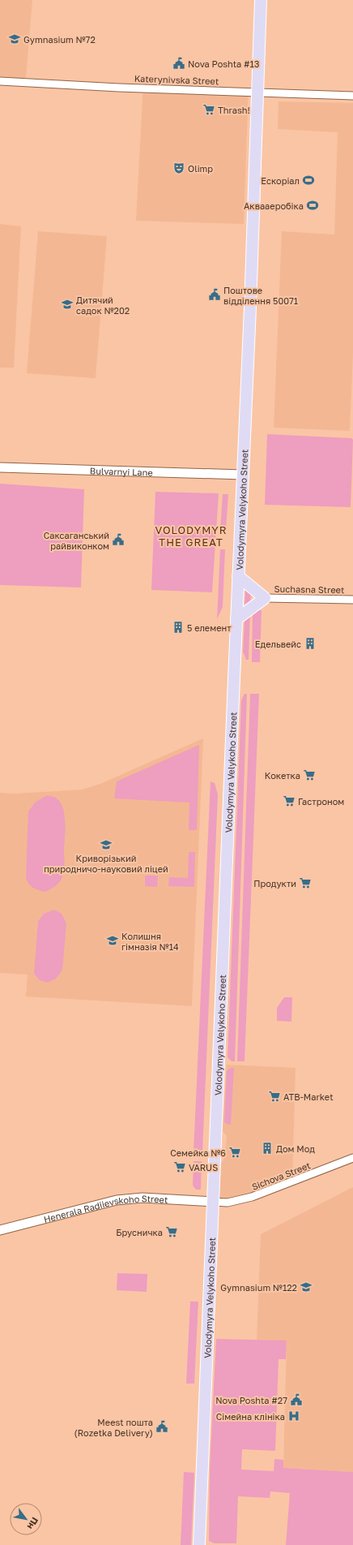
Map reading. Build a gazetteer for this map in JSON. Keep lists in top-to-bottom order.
{
  "streets": {
    "main road": ["Volodymyra Velykoho Street"],
    "street": [
      "Katerynivska Street",
      "Bulvarnyi Lane",
      "Suchasna Street",
      "Sichova Street",
      "Henerala Radiievskoho Street"
    ]
  },
  "crossings": [
    ["Katerynivska Street", "Volodymyra Velykoho Street"],
    ["Bulvarnyi Lane", "Volodymyra Velykoho Street"],
    ["Volodymyra Velykoho Street", "Sichova Street"],
    ["Volodymyra Velykoho Street", "Henerala Radiievskoho Street"],
    ["Sichova Street", "Henerala Radiievskoho Street"]
  ],
  "districts": ["VOLODYMYR THE GREAT"],
  "places": {
    "school or university": [
      "Gymnasium №72",
      "Дитячий садок №202",
      "Криворізький природничо-науковий ліцей",
      "Колишня гімназія №14",
      "Gymnasium №122"
    ],
    "public building": [
      "Nova Poshta #13",
      "Поштове відділення 50071",
      "Саксаганський райвиконком",
      "Nova Poshta #27",
      "Meest пошта (Rozetka Delivery)"
    ],
    "supermarket": [
      "Thrash!",
      "Кокетка",
      "Гастроном",
      "Продукти",
      "ATB-Market",
      "Семейка №6",
      "VARUS",
      "Брусничка"
    ],
    "theatre": ["Olimp"],
    "sports": ["Ескоріал", "Аквааеробіка"],
    "building": ["5 елемент", "Едельвейс", "Дом Мод"],
    "hospital": ["Сімейна клініка"]
  },
  "north": "bottom right"
}
